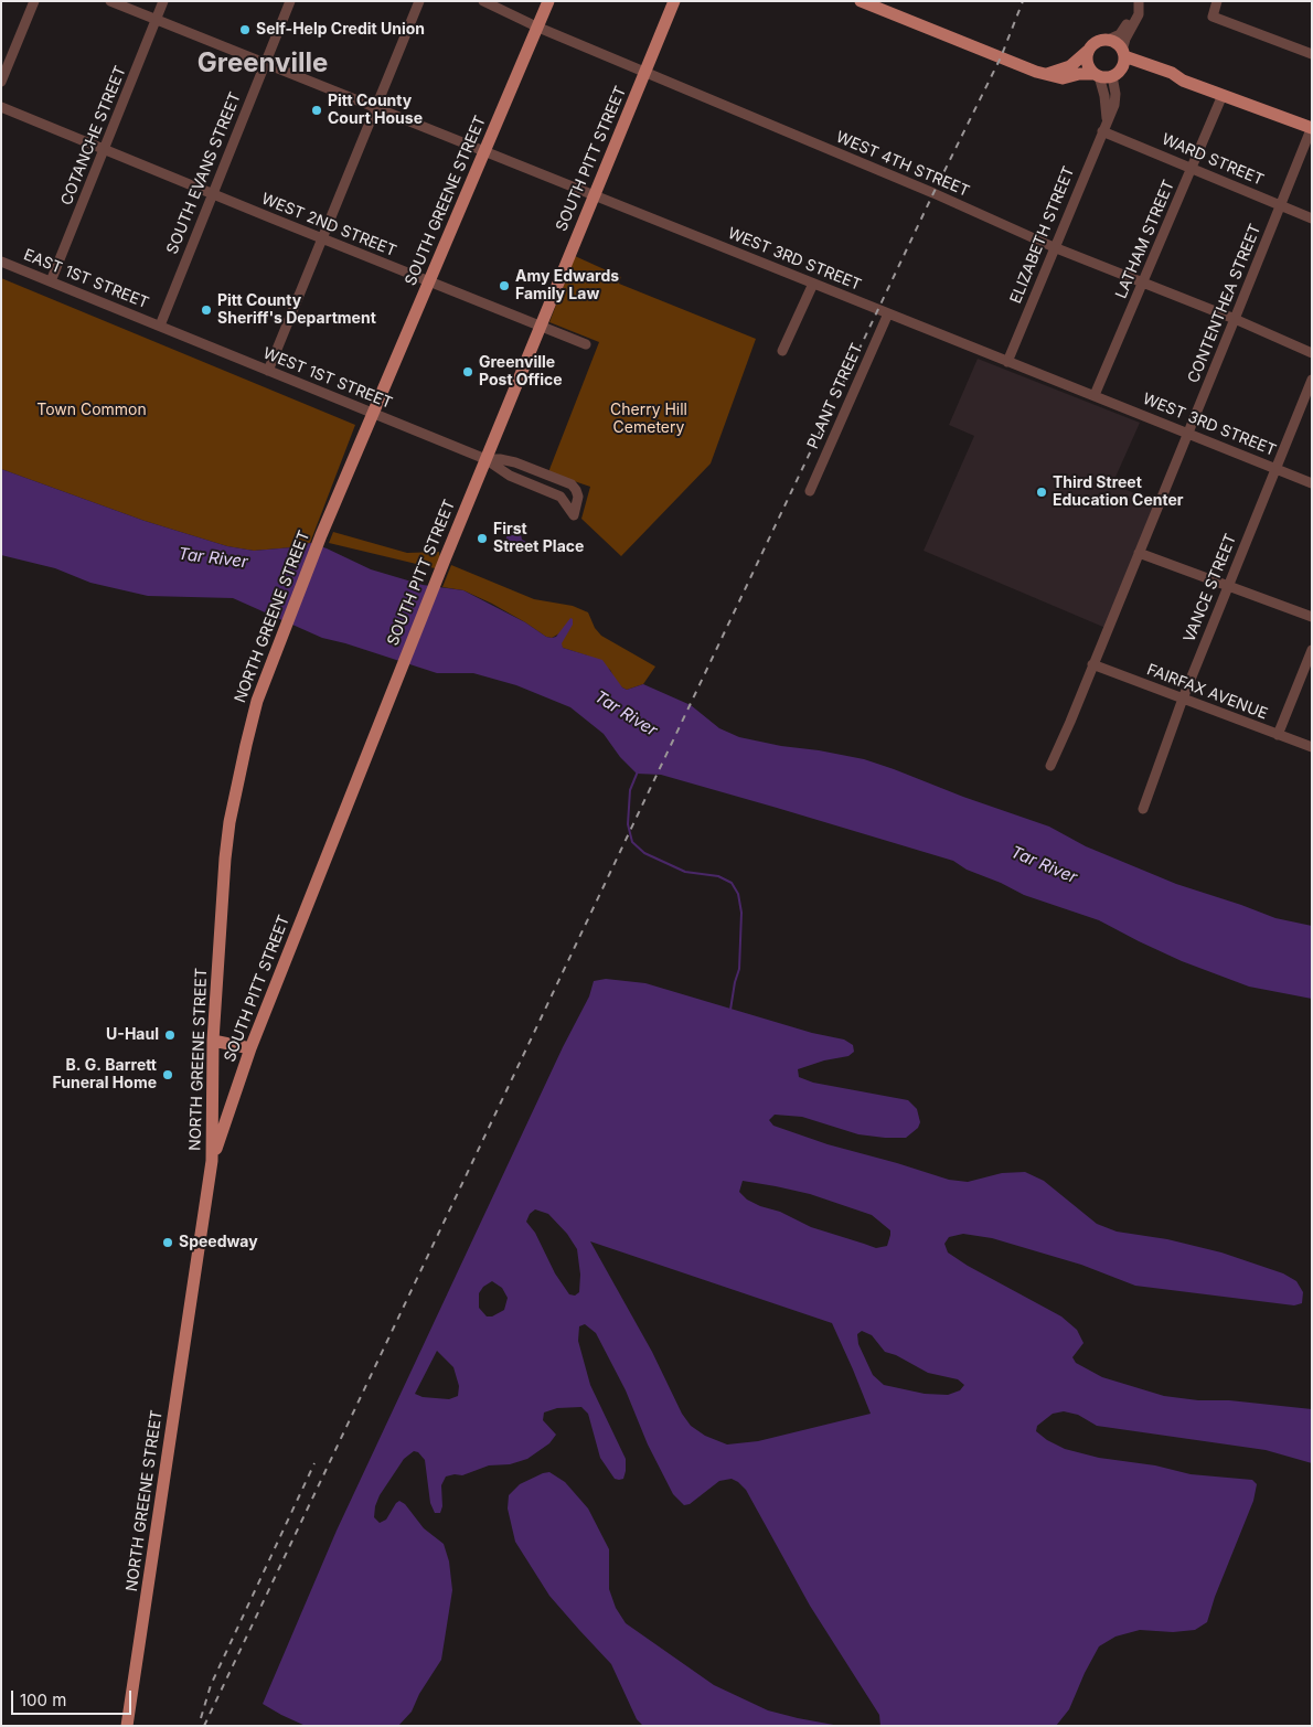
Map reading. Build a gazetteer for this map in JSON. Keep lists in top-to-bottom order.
{
  "streets": {
    "main road": ["SOUTH PITT STREET", "SOUTH GREENE STREET", "NORTH GREENE STREET"],
    "street": [
      "COTANCHE STREET",
      "WARD STREET",
      "WEST 4TH STREET",
      "SOUTH EVANS STREET",
      "WEST 2ND STREET",
      "ELIZABETH STREET",
      "LATHAM STREET",
      "WEST 3RD STREET",
      "EAST 1ST STREET",
      "CONTENTHEA STREET",
      "WEST 1ST STREET",
      "PLANT STREET",
      "VANCE STREET",
      "FAIRFAX AVENUE"
    ]
  },
  "crossings": [
    ["COTANCHE STREET", "WEST 2ND STREET"],
    ["COTANCHE STREET", "WEST 3RD STREET"],
    ["COTANCHE STREET", "EAST 1ST STREET"],
    ["SOUTH PITT STREET", "WEST 4TH STREET"],
    ["SOUTH PITT STREET", "WEST 2ND STREET"],
    ["SOUTH PITT STREET", "WEST 3RD STREET"],
    ["SOUTH PITT STREET", "WEST 1ST STREET"],
    ["SOUTH PITT STREET", "NORTH GREENE STREET"],
    ["WARD STREET", "ELIZABETH STREET"],
    ["WARD STREET", "LATHAM STREET"],
    ["WARD STREET", "CONTENTHEA STREET"],
    ["WEST 4TH STREET", "SOUTH GREENE STREET"],
    ["WEST 4TH STREET", "ELIZABETH STREET"],
    ["WEST 4TH STREET", "LATHAM STREET"],
    ["WEST 4TH STREET", "CONTENTHEA STREET"],
    ["SOUTH EVANS STREET", "WEST 2ND STREET"],
    ["SOUTH EVANS STREET", "WEST 3RD STREET"],
    ["SOUTH EVANS STREET", "EAST 1ST STREET"],
    ["SOUTH EVANS STREET", "WEST 1ST STREET"],
    ["SOUTH GREENE STREET", "WEST 2ND STREET"],
    ["SOUTH GREENE STREET", "WEST 3RD STREET"],
    ["SOUTH GREENE STREET", "WEST 1ST STREET"],
    ["SOUTH GREENE STREET", "NORTH GREENE STREET"],
    ["ELIZABETH STREET", "WEST 3RD STREET"],
    ["LATHAM STREET", "WEST 3RD STREET"],
    ["WEST 3RD STREET", "CONTENTHEA STREET"],
    ["WEST 3RD STREET", "PLANT STREET"],
    ["WEST 3RD STREET", "VANCE STREET"],
    ["EAST 1ST STREET", "WEST 1ST STREET"],
    ["CONTENTHEA STREET", "FAIRFAX AVENUE"],
    ["WEST 1ST STREET", "NORTH GREENE STREET"],
    ["VANCE STREET", "FAIRFAX AVENUE"]
  ],
  "districts": ["Greenville"],
  "water": ["Tar River"],
  "parks": ["Town Common", "Cherry Hill Cemetery"],
  "places": [
    "Self-Help Credit Union",
    "Pitt County Court House",
    "Amy Edwards Family Law",
    "Pitt County Sheriff's Department",
    "Greenville Post Office",
    "Third Street Education Center",
    "First Street Place",
    "U-Haul",
    "B. G. Barrett Funeral Home",
    "Speedway"
  ],
  "scale_bar": "100 m"
}
